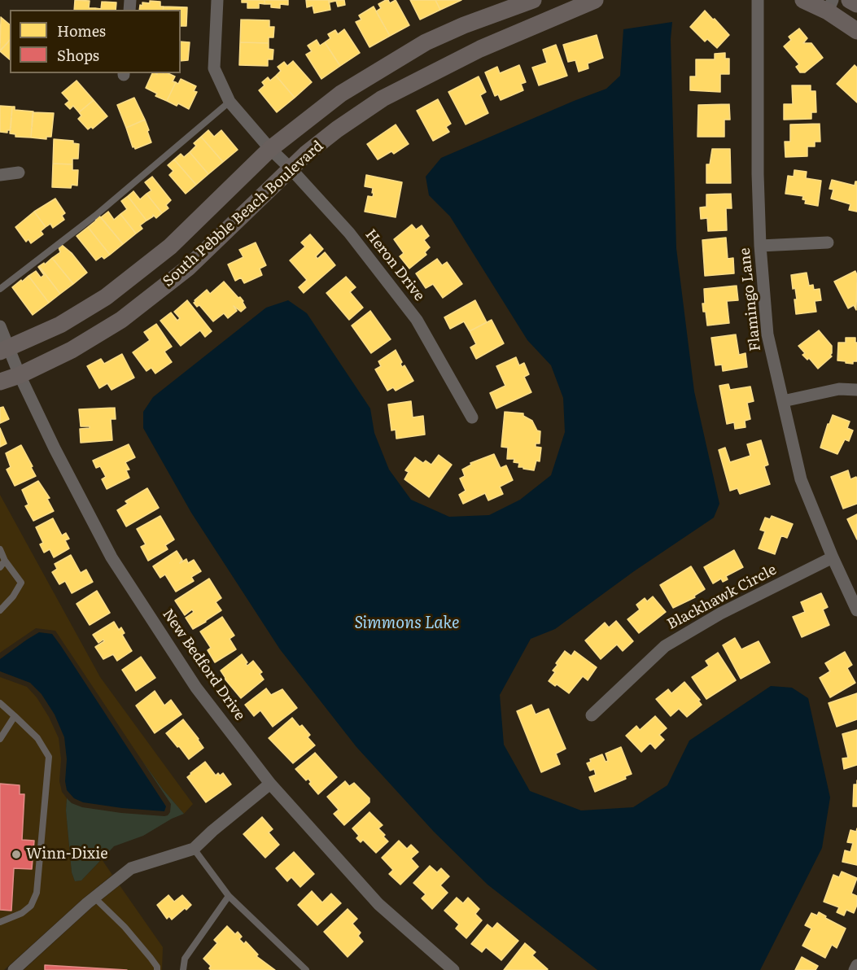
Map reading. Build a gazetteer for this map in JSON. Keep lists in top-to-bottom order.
{
  "streets": {
    "street": [
      "South Pebble Beach Boulevard",
      "Heron Drive",
      "Flamingo Lane",
      "Blackhawk Circle",
      "New Bedford Drive"
    ]
  },
  "crossings": [
    ["South Pebble Beach Boulevard", "Heron Drive"],
    ["South Pebble Beach Boulevard", "New Bedford Drive"],
    ["Flamingo Lane", "Blackhawk Circle"]
  ],
  "water": ["Simmons Lake"],
  "places": ["Winn-Dixie"],
  "legend": ["Homes", "Shops"]
}
